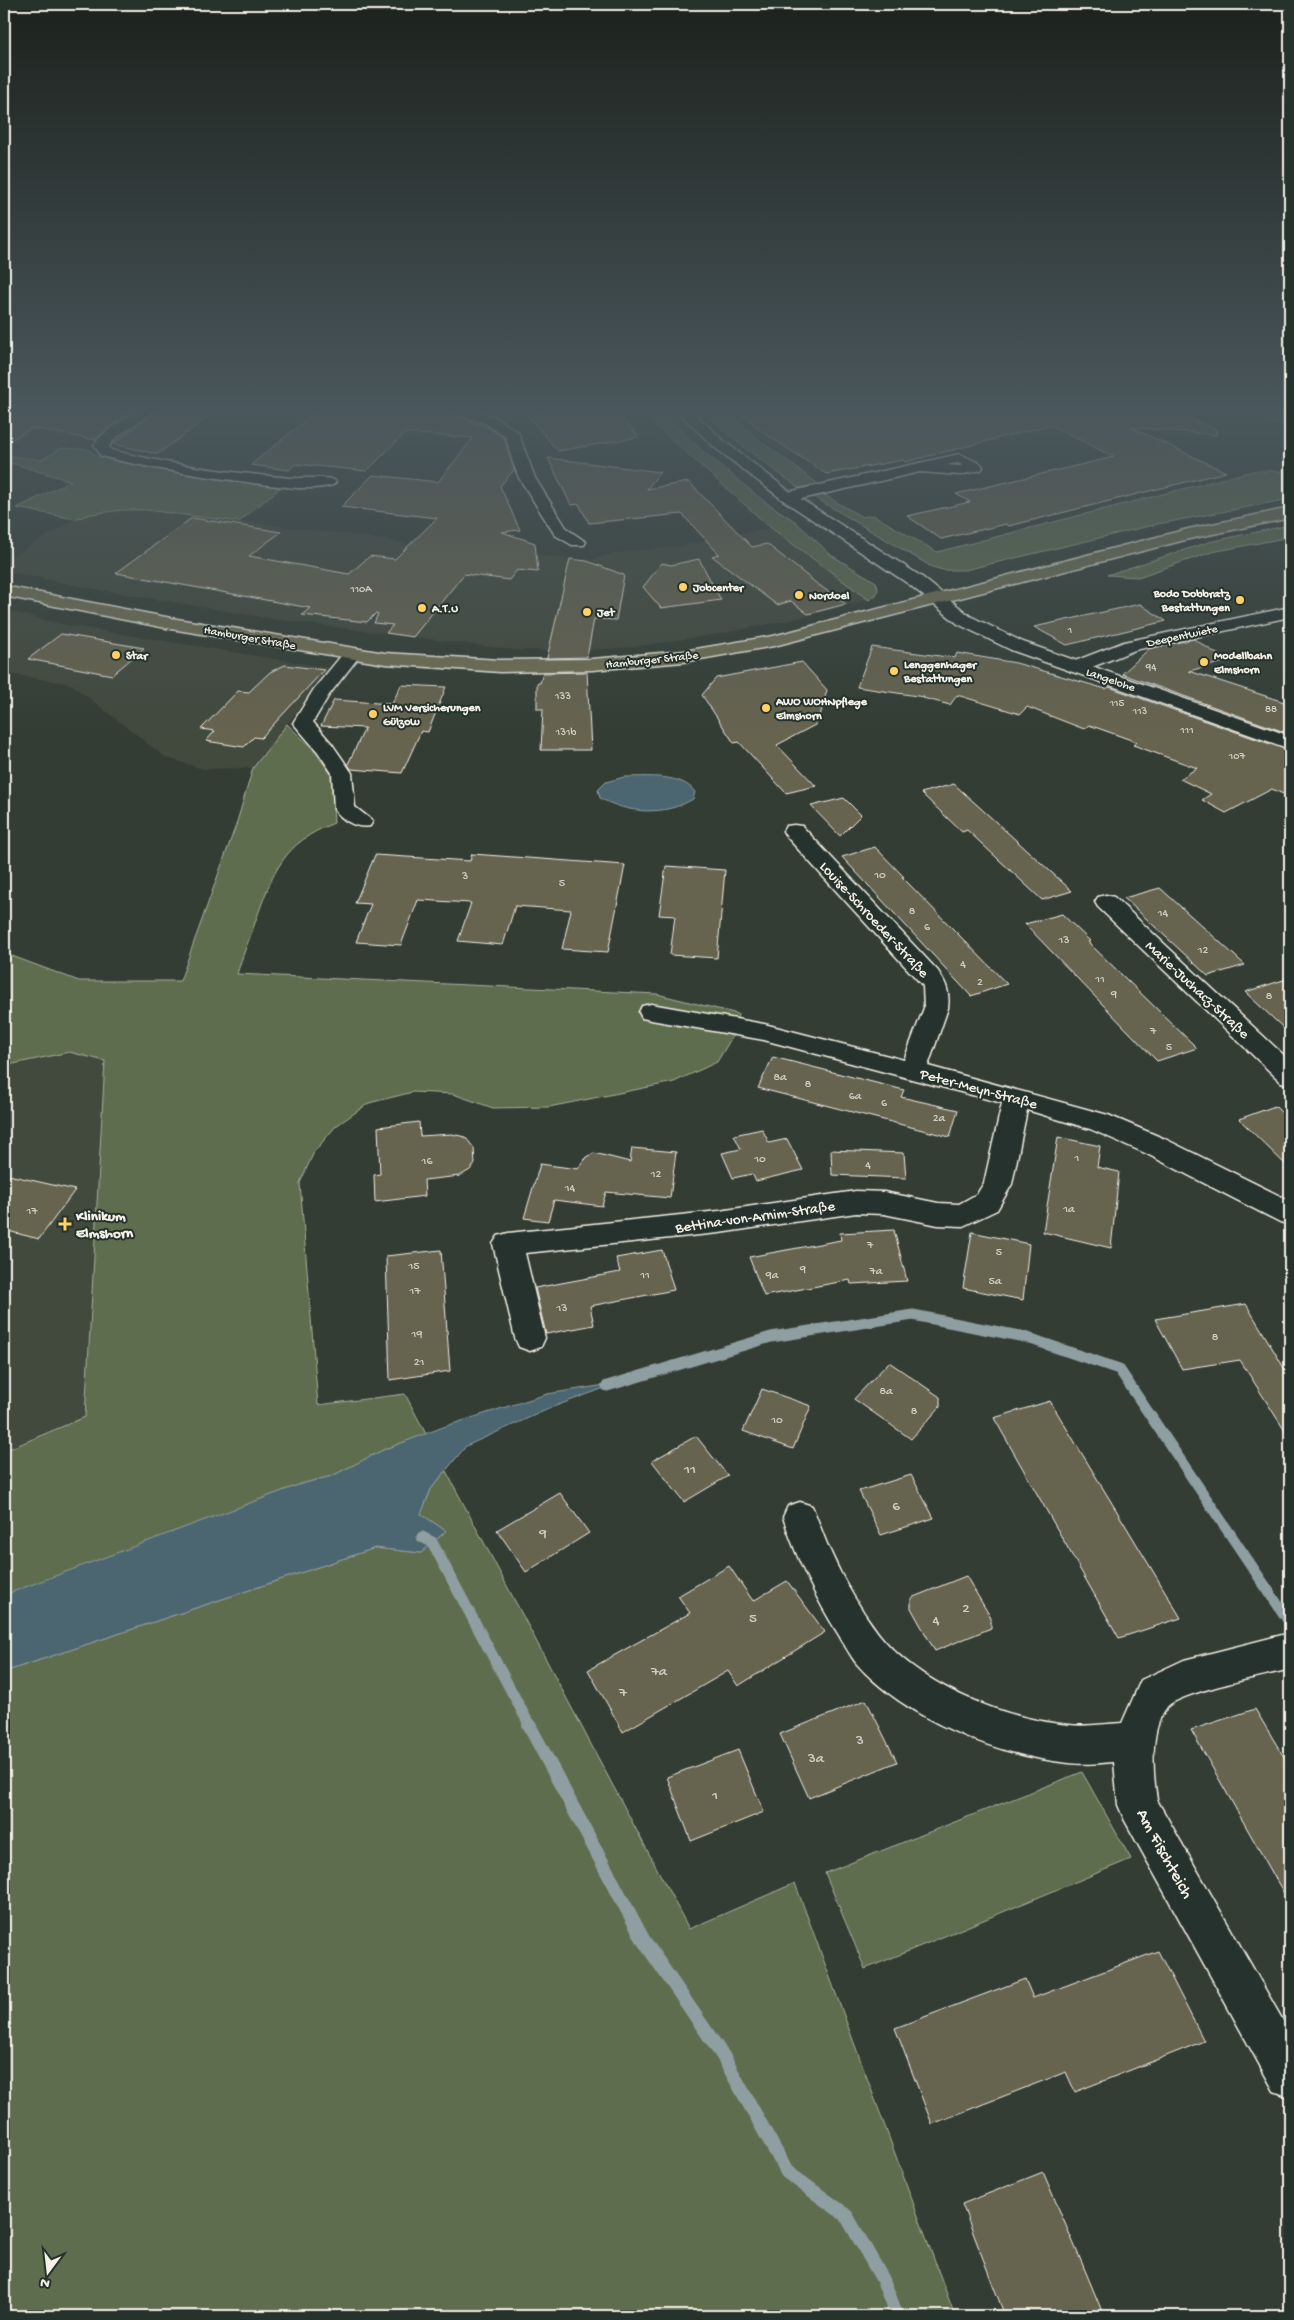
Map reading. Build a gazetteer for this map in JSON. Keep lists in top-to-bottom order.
{
  "streets": {
    "main road": ["Hamburger Straße"],
    "street": [
      "Deepentwiete",
      "Langelohe",
      "Louise-Schroeder-Straße",
      "Marie-Juchacz-Straße",
      "Peter-Meyn-Straße",
      "Bettina-von-Arnim-Straße",
      "Am Fischteich"
    ]
  },
  "crossings": [
    ["Deepentwiete", "Langelohe"],
    ["Hamburger Straße", "Langelohe"],
    ["Louise-Schroeder-Straße", "Peter-Meyn-Straße"],
    ["Peter-Meyn-Straße", "Bettina-von-Arnim-Straße"]
  ],
  "places": {
    "other": [
      "Jobcenter",
      "Nordoel",
      "Bodo Dobbratz Bestattungen",
      "A.T.U",
      "Jet",
      "Star",
      "Modellbahn Elmshorn",
      "Lenggenhager Bestattungen",
      "AWO WOHNpflege Elmshorn",
      "LVM Versicherungen Gülzow"
    ],
    "health": ["Klinikum Elmshorn"]
  },
  "house_numbers": [
    "110A",
    "1",
    "94",
    "133",
    "115",
    "88",
    "113",
    "111",
    "131b",
    "107",
    "10",
    "3",
    "5",
    "8",
    "14",
    "6",
    "13",
    "12",
    "4",
    "11",
    "2",
    "9",
    "8",
    "7",
    "5",
    "8a",
    "8",
    "6a",
    "6",
    "2a",
    "1",
    "10",
    "16",
    "4",
    "12",
    "14",
    "1a",
    "17",
    "7",
    "5",
    "15",
    "9",
    "7a",
    "11",
    "9a",
    "5a",
    "17",
    "13",
    "19",
    "8",
    "21",
    "8a",
    "8",
    "10",
    "11",
    "6",
    "9",
    "2",
    "5",
    "4",
    "7a",
    "7",
    "3",
    "3a",
    "1"
  ],
  "north": "bottom"
}
